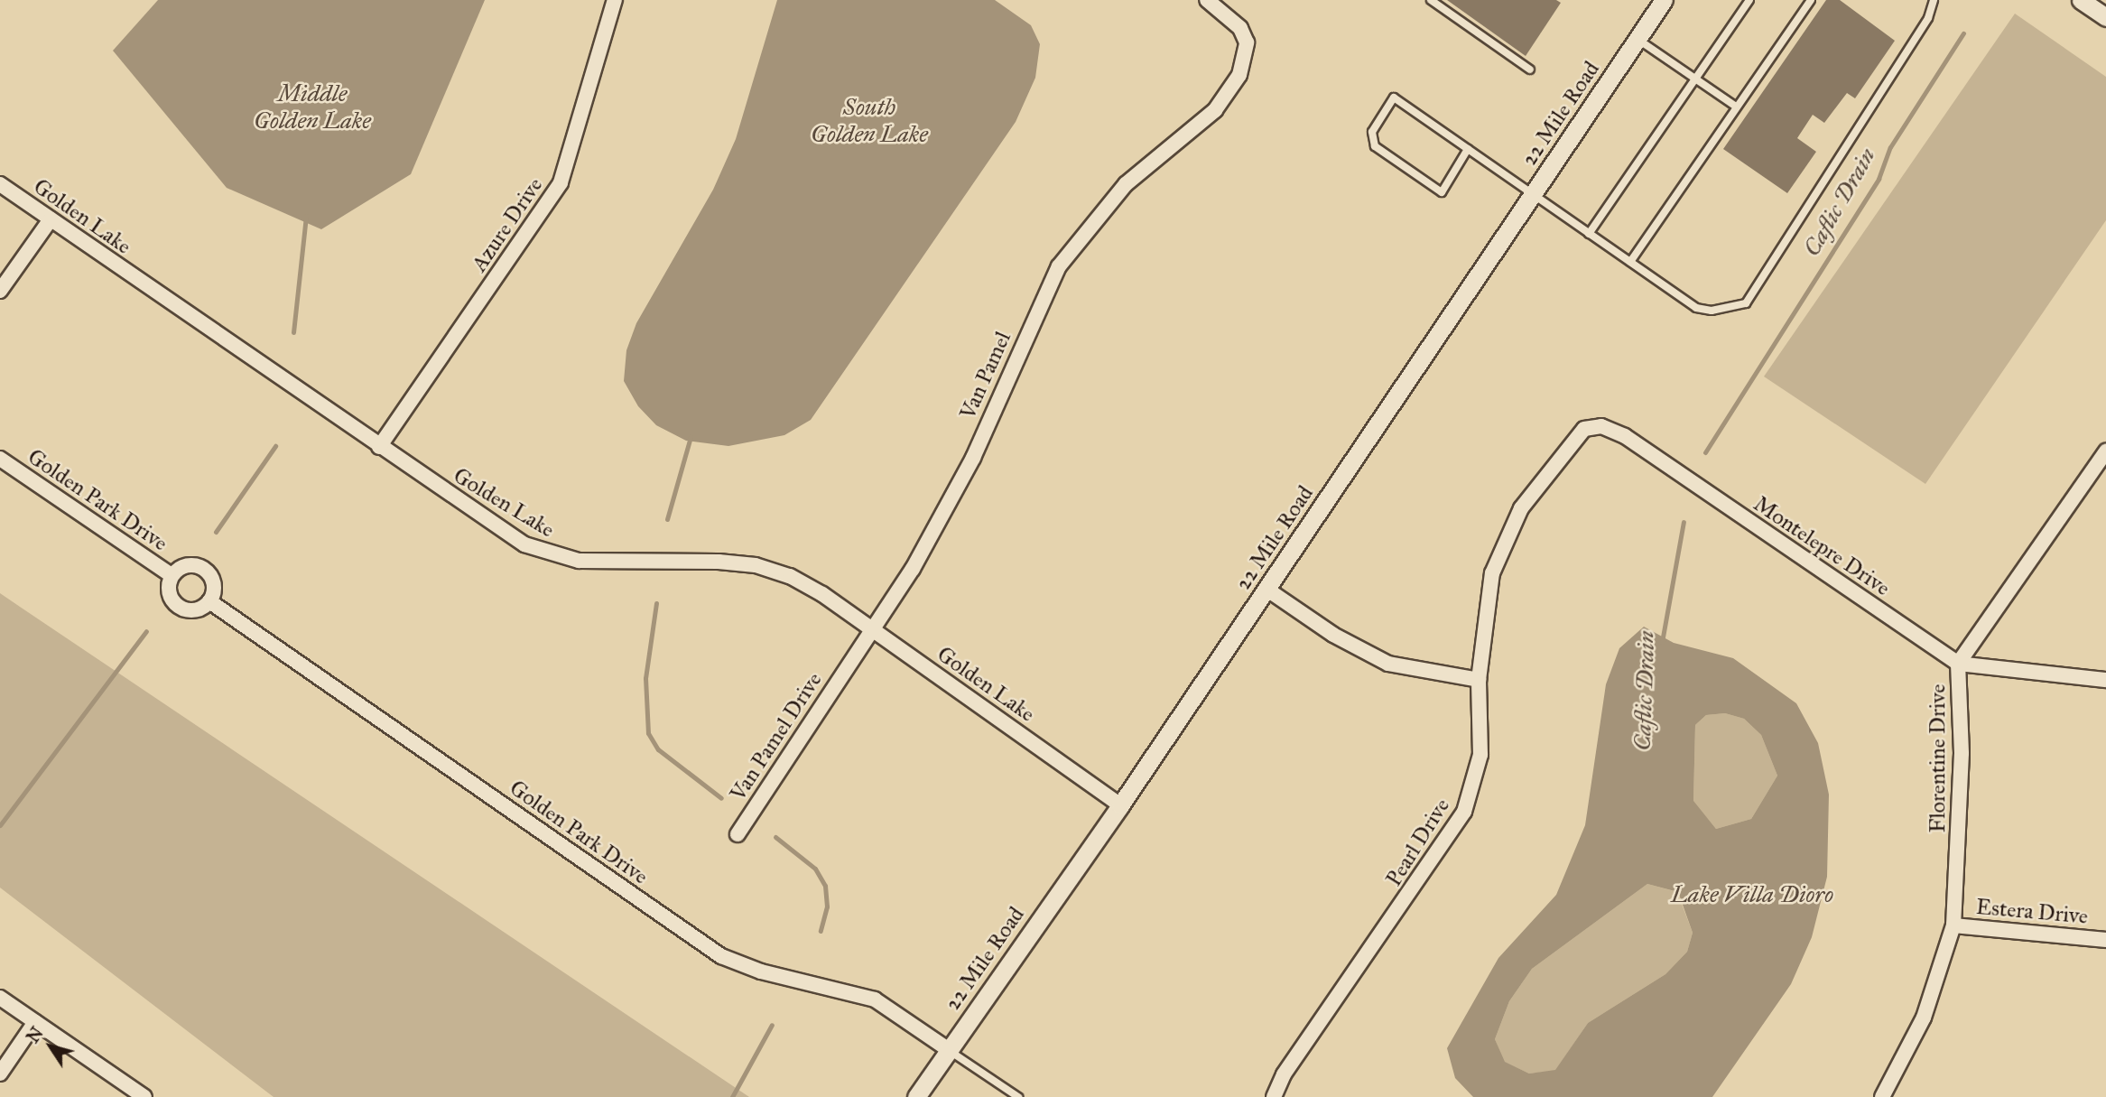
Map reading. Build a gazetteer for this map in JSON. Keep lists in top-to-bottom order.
{
  "streets": {
    "street": [
      "22 Mile Road",
      "Golden Lake",
      "Azure Drive",
      "Van Pamel",
      "Golden Park Drive",
      "Montelepre Drive",
      "Van Pamel Drive",
      "Florentine Drive",
      "Pearl Drive",
      "Estera Drive"
    ]
  },
  "crossings": [
    ["22 Mile Road", "Golden Lake"],
    ["22 Mile Road", "Golden Park Drive"],
    ["Golden Lake", "Azure Drive"],
    ["Golden Lake", "Van Pamel"],
    ["Van Pamel", "Van Pamel Drive"],
    ["Montelepre Drive", "Florentine Drive"],
    ["Montelepre Drive", "Pearl Drive"],
    ["Florentine Drive", "Estera Drive"]
  ],
  "water": [
    "Middle Golden Lake",
    "South Golden Lake",
    "Caflic Drain",
    "Lake Villa Dioro"
  ],
  "north": "top left"
}
